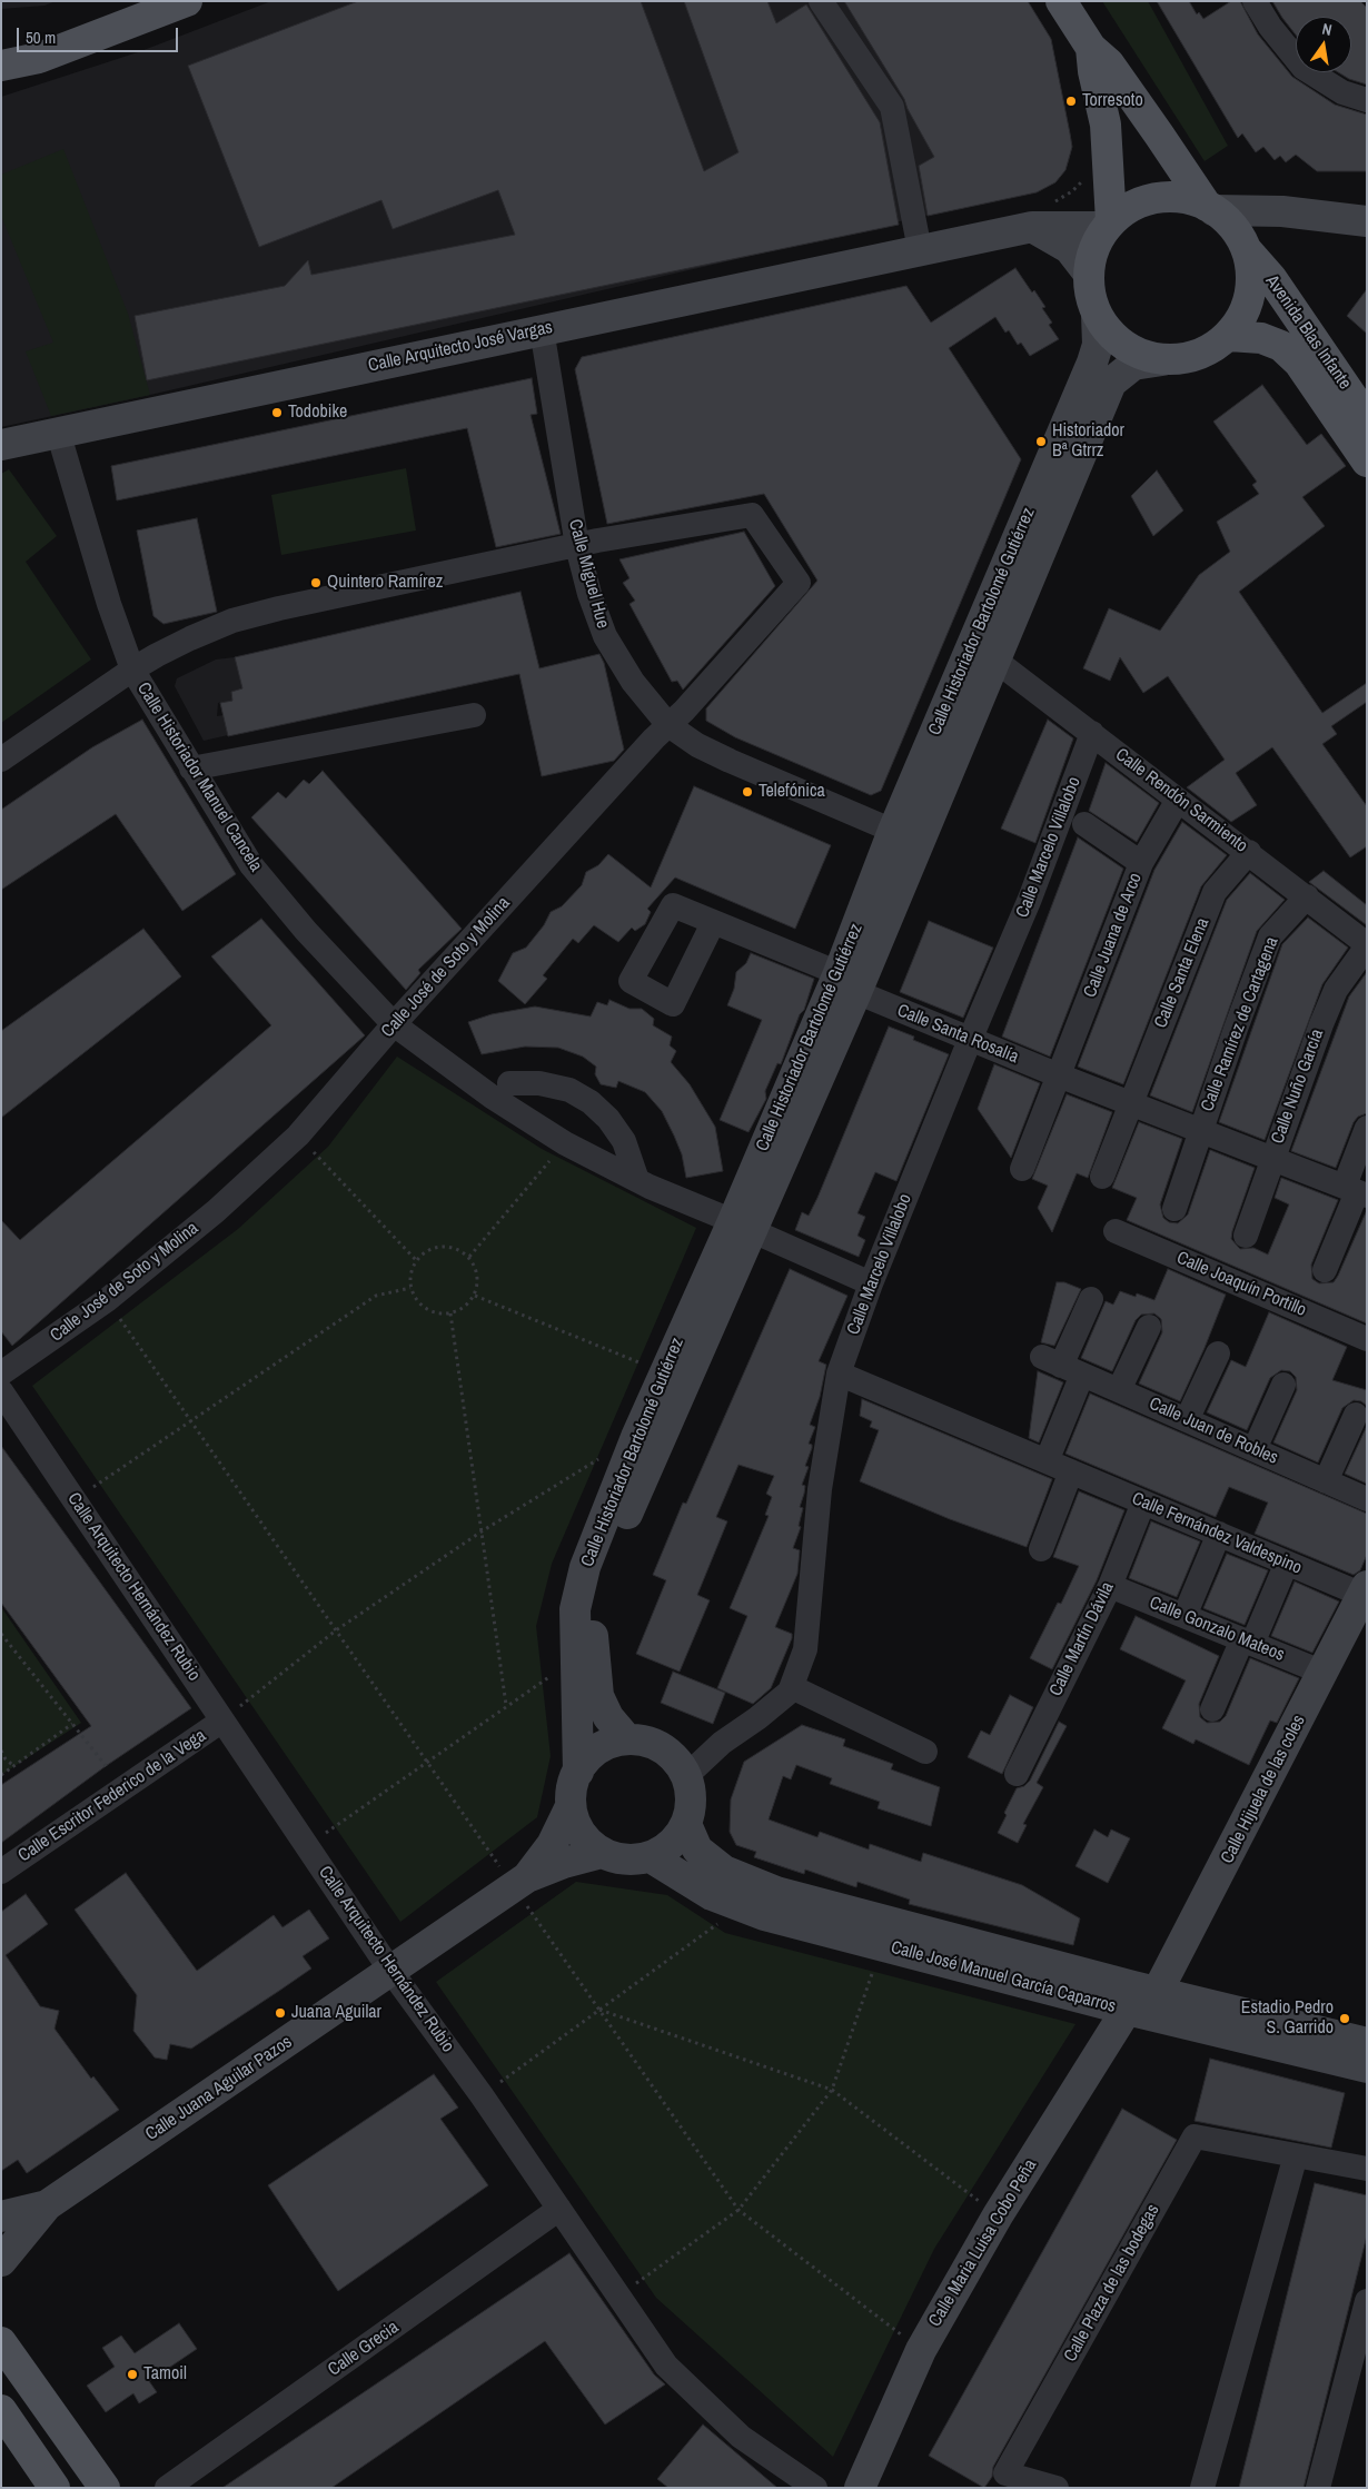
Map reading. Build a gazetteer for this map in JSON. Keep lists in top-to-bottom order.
{
  "streets": {
    "main road": ["Avenida Blas Infante"],
    "street": [
      "Calle Arquitecto José Vargas",
      "Calle Miguel Hue",
      "Calle Historiador Bartolomé Gutiérrez",
      "Calle Historiador Manuel Cancela",
      "Calle Rendón Sarmiento",
      "Calle Marcelo Villalobo",
      "Calle Juana de Arco",
      "Calle José de Soto y Molina",
      "Calle Santa Elena",
      "Calle Ramírez de Cartagena",
      "Calle Santa Rosalía",
      "Calle Nuño García",
      "Calle Joaquín Portillo",
      "Calle Juan de Robles",
      "Calle Fernández Valdespino",
      "Calle Arquitecto Hernández Rubio",
      "Calle Gonzalo Mateos",
      "Calle Martín Dávila",
      "Calle Hijuela de las coles",
      "Calle Escritor Federico de la Vega",
      "Calle José Manuel García Caparros",
      "Calle Juana Aguilar Pazos",
      "Calle Maria Luisa Cobo Peña",
      "Calle Plaza de las bodegas",
      "Calle Grecia"
    ]
  },
  "crossings": [
    ["Avenida Blas Infante", "Calle Arquitecto José Vargas"],
    ["Avenida Blas Infante", "Calle Historiador Bartolomé Gutiérrez"],
    ["Calle Arquitecto José Vargas", "Calle Miguel Hue"],
    ["Calle Arquitecto José Vargas", "Calle Historiador Bartolomé Gutiérrez"],
    ["Calle Arquitecto José Vargas", "Calle Historiador Manuel Cancela"],
    ["Calle Miguel Hue", "Calle Historiador Bartolomé Gutiérrez"],
    ["Calle Miguel Hue", "Calle José de Soto y Molina"],
    ["Calle Historiador Bartolomé Gutiérrez", "Calle Historiador Manuel Cancela"],
    ["Calle Historiador Bartolomé Gutiérrez", "Calle Rendón Sarmiento"],
    ["Calle Historiador Bartolomé Gutiérrez", "Calle Marcelo Villalobo"],
    ["Calle Historiador Bartolomé Gutiérrez", "Calle Santa Rosalía"],
    ["Calle Historiador Bartolomé Gutiérrez", "Calle José Manuel García Caparros"],
    ["Calle Historiador Bartolomé Gutiérrez", "Calle Juana Aguilar Pazos"],
    ["Calle Historiador Manuel Cancela", "Calle José de Soto y Molina"],
    ["Calle Rendón Sarmiento", "Calle Marcelo Villalobo"],
    ["Calle Rendón Sarmiento", "Calle Juana de Arco"],
    ["Calle Rendón Sarmiento", "Calle Santa Elena"],
    ["Calle Rendón Sarmiento", "Calle Ramírez de Cartagena"],
    ["Calle Rendón Sarmiento", "Calle Nuño García"],
    ["Calle Marcelo Villalobo", "Calle Santa Rosalía"],
    ["Calle Marcelo Villalobo", "Calle Fernández Valdespino"],
    ["Calle Marcelo Villalobo", "Calle José Manuel García Caparros"],
    ["Calle Marcelo Villalobo", "Calle Juana Aguilar Pazos"],
    ["Calle Juana de Arco", "Calle Santa Rosalía"],
    ["Calle Santa Elena", "Calle Santa Rosalía"],
    ["Calle Ramírez de Cartagena", "Calle Santa Rosalía"],
    ["Calle Santa Rosalía", "Calle Nuño García"],
    ["Calle Fernández Valdespino", "Calle Martín Dávila"],
    ["Calle Fernández Valdespino", "Calle Hijuela de las coles"],
    ["Calle Arquitecto Hernández Rubio", "Calle Escritor Federico de la Vega"],
    ["Calle Arquitecto Hernández Rubio", "Calle Juana Aguilar Pazos"],
    ["Calle Arquitecto Hernández Rubio", "Calle Grecia"],
    ["Calle Gonzalo Mateos", "Calle Martín Dávila"],
    ["Calle Gonzalo Mateos", "Calle Hijuela de las coles"],
    ["Calle Hijuela de las coles", "Calle José Manuel García Caparros"],
    ["Calle José Manuel García Caparros", "Calle Juana Aguilar Pazos"],
    ["Calle José Manuel García Caparros", "Calle Maria Luisa Cobo Peña"]
  ],
  "places": [
    "Torresoto",
    "Todobike",
    "Historiador Bª Gtrrz",
    "Quintero Ramírez",
    "Telefónica",
    "Juana Aguilar",
    "Estadio Pedro S. Garrido",
    "Tamoil"
  ],
  "scale_bar": "50 m",
  "north": "top"
}
